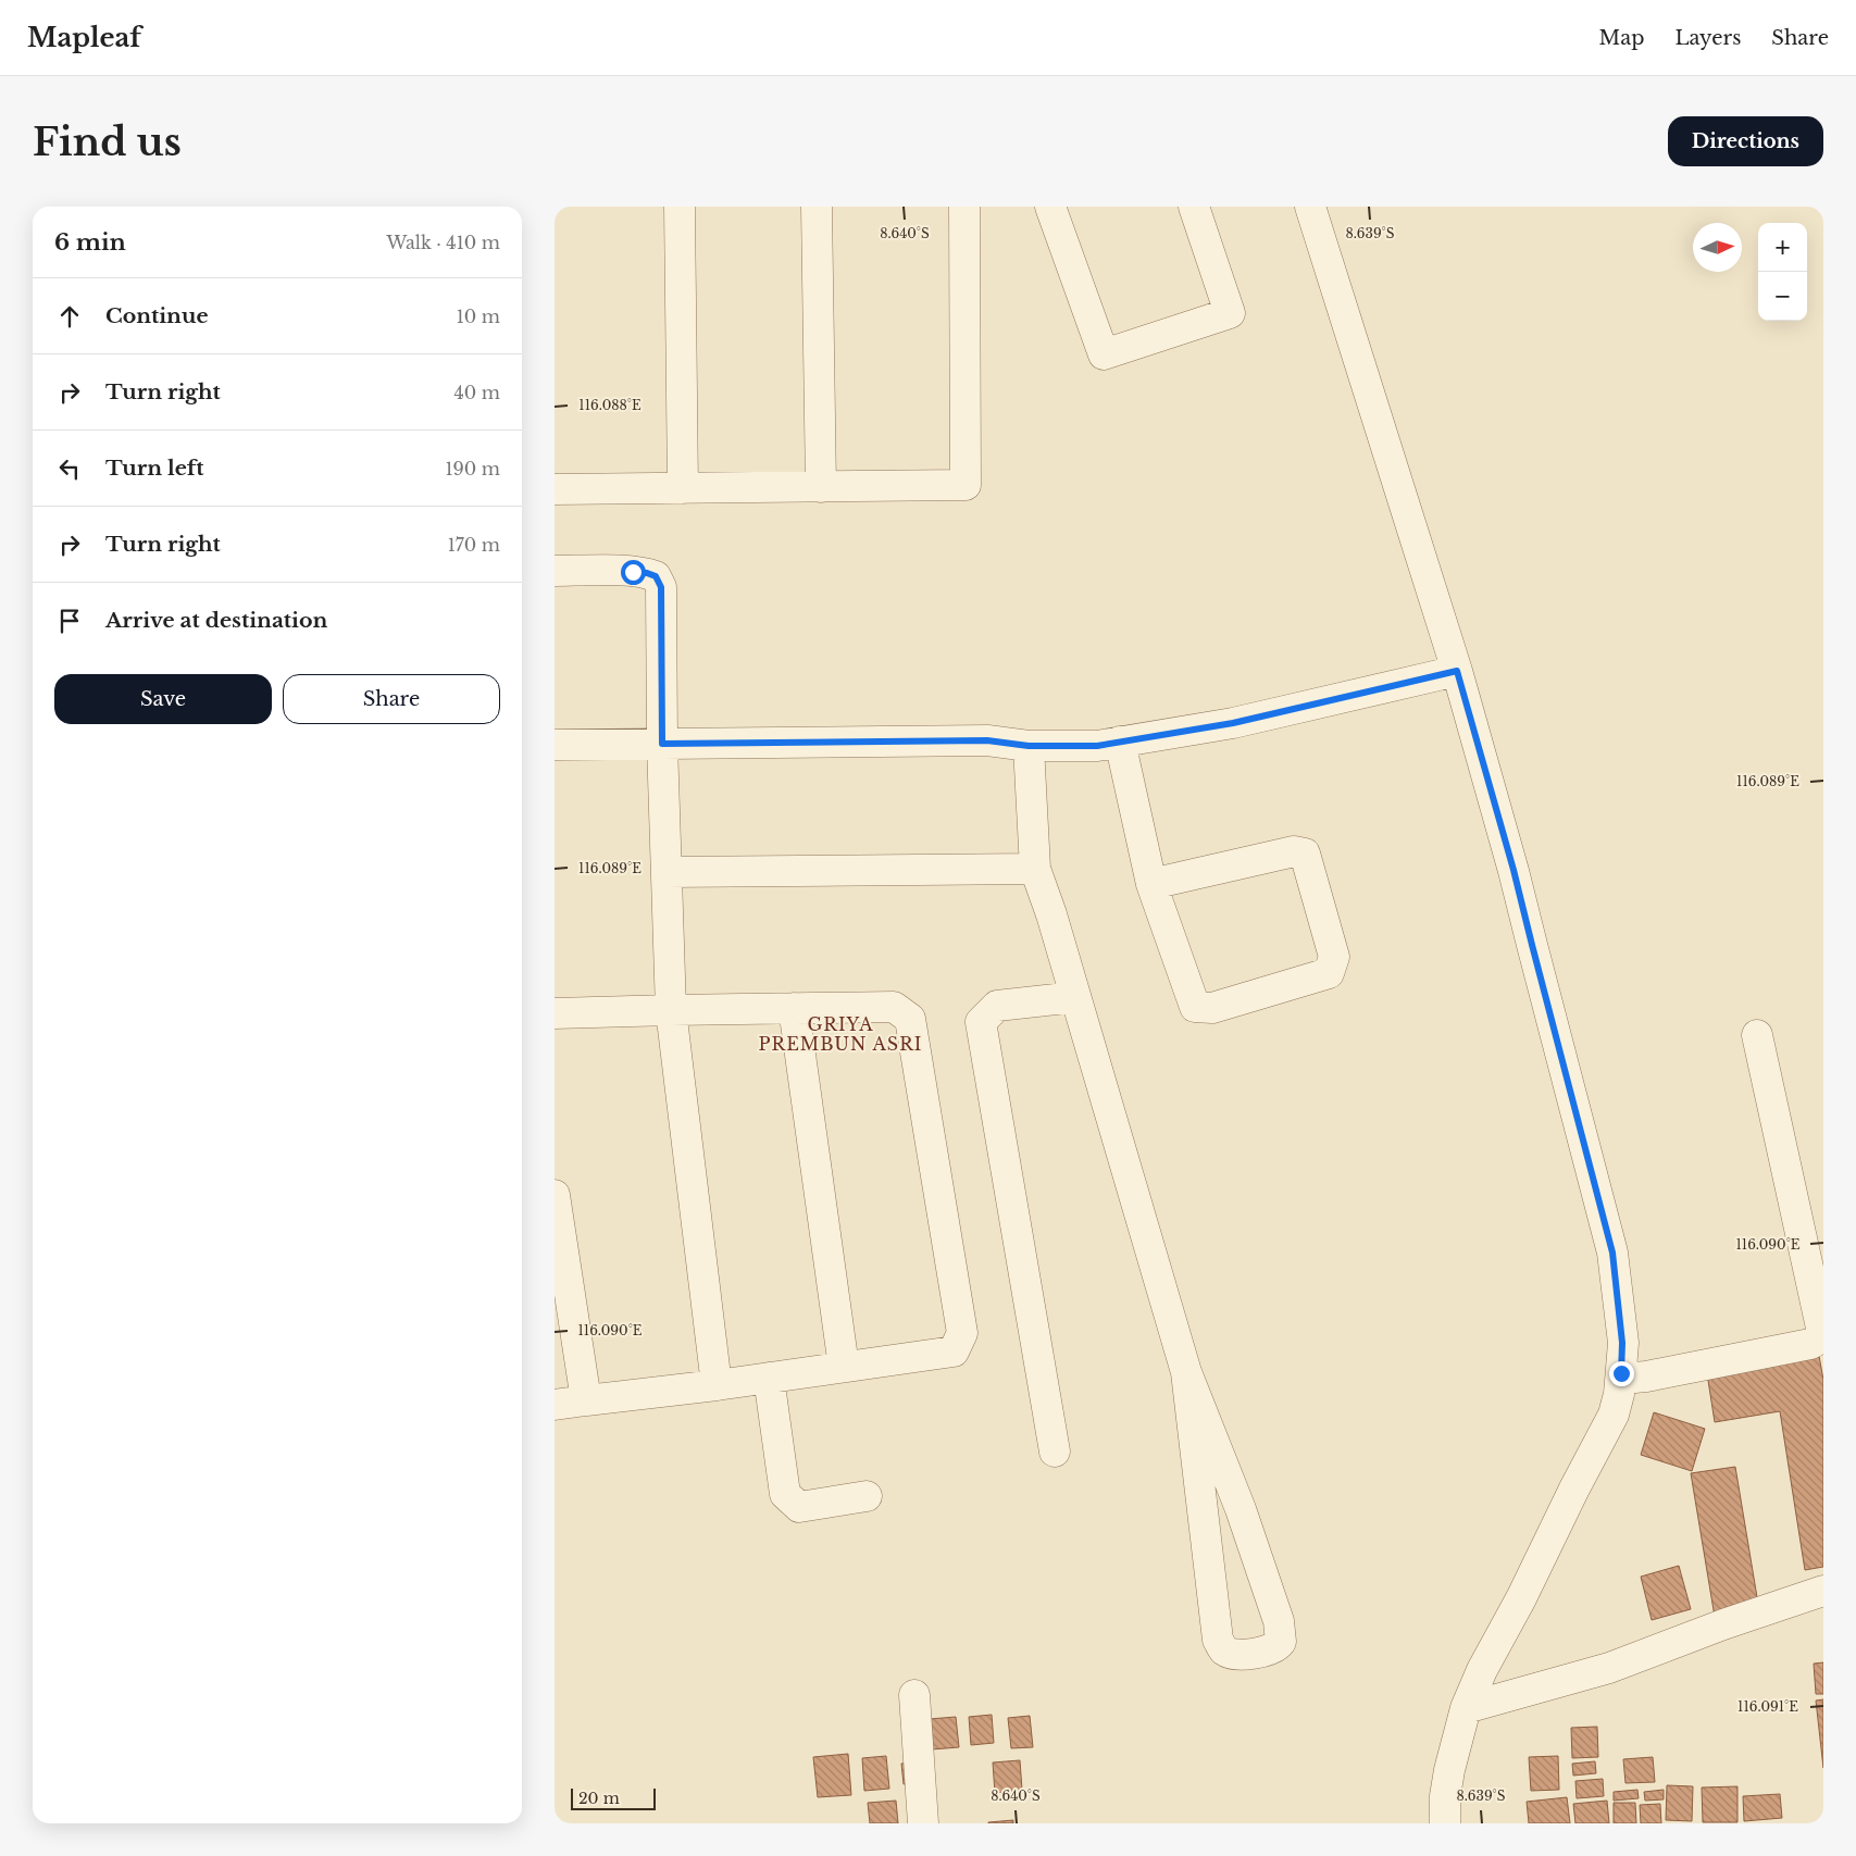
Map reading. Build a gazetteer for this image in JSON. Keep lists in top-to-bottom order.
{
  "districts": ["GRIYA PREMBUN ASRI"],
  "scale_bar": "20 m",
  "north": "right",
  "page": {
    "header": "Mapleaf",
    "nav": ["Map", "Layers", "Share"],
    "buttons": [
      "Directions",
      ["Save", "Share"]
    ],
    "title": "Find us",
    "heading": ["6 min", "Walk · 410 m"],
    "map_buttons": ["+", "−"],
    "list": [
      ["Continue", "10 m"],
      ["Turn right", "40 m"],
      ["Turn left", "190 m"],
      ["Turn right", "170 m"],
      "Arrive at destination"
    ],
    "scale": "20 m"
  },
  "coordinates": [
    "8.640°S",
    "8.639°S",
    "116.088°E",
    "116.089°E",
    "116.090°E",
    "116.091°E"
  ]
}
